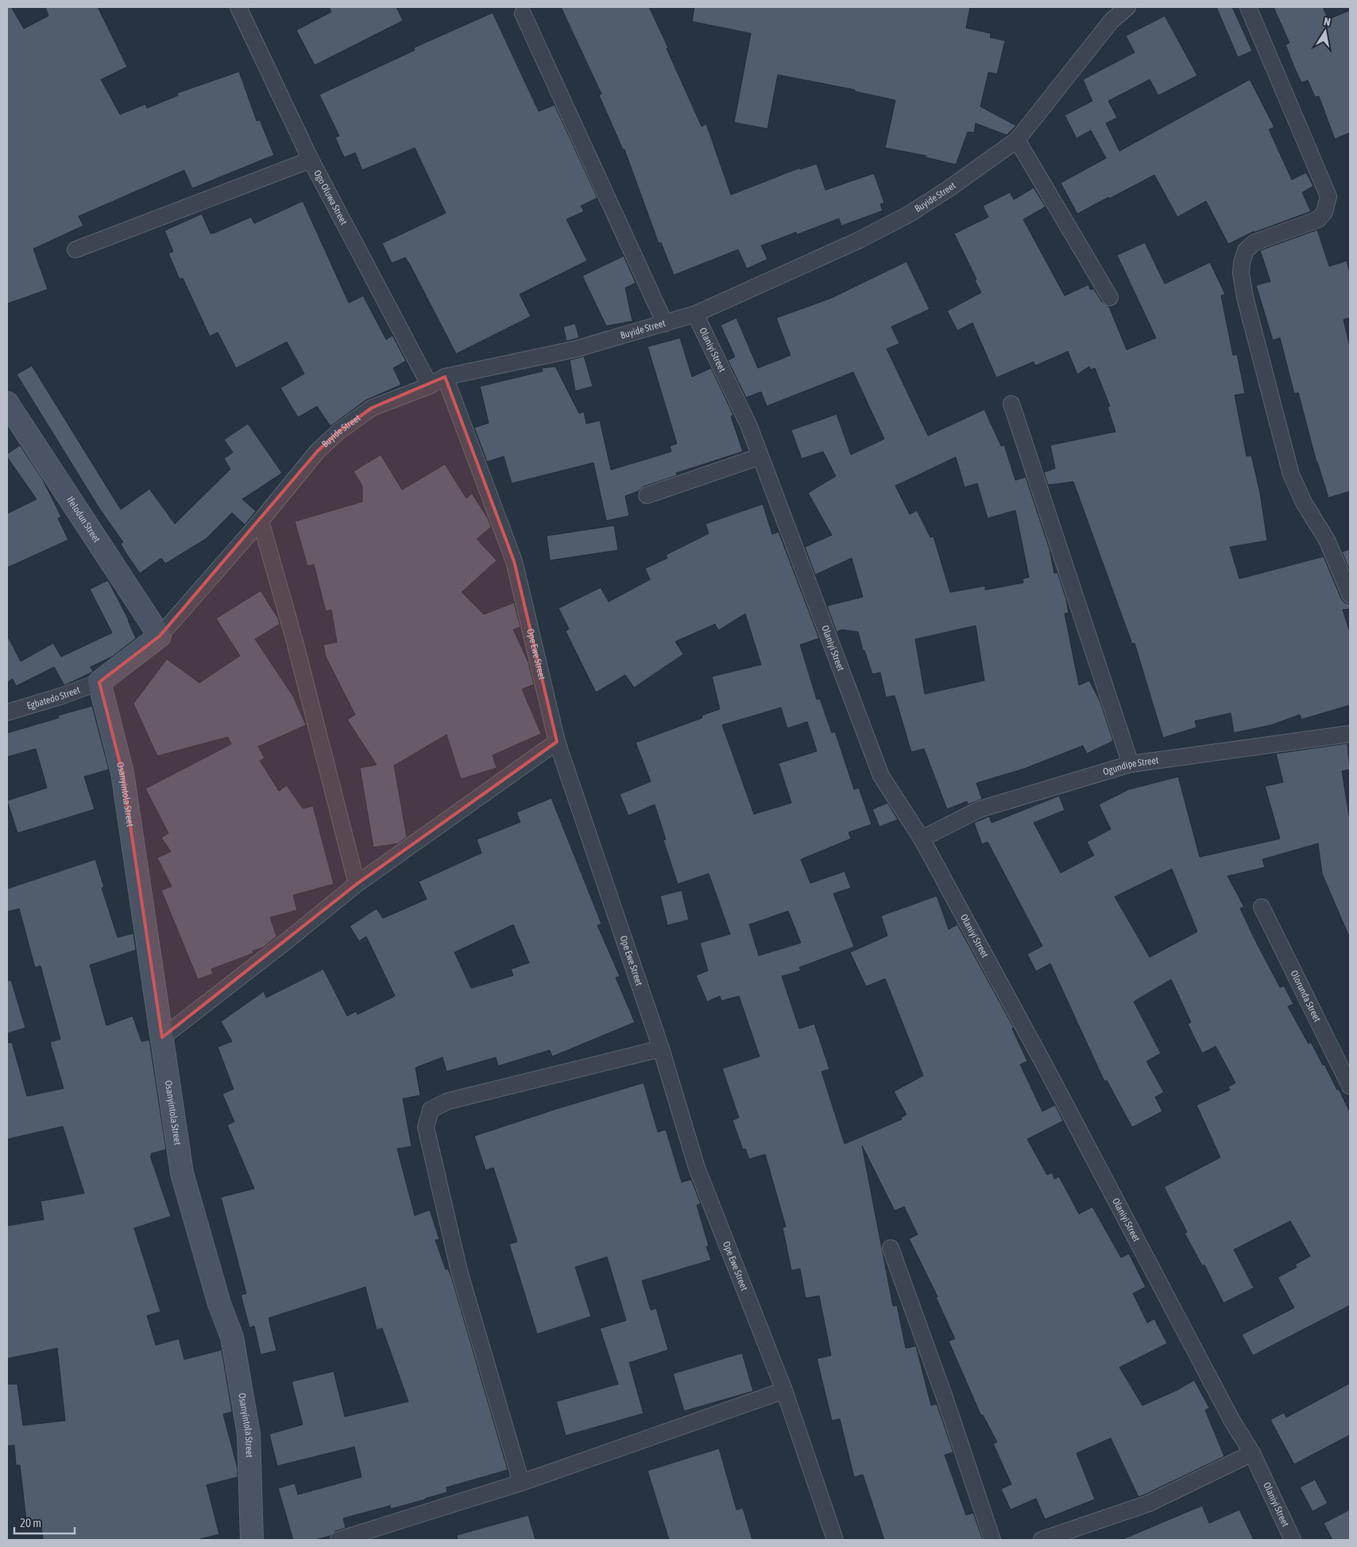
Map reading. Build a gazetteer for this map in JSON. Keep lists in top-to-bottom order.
{
  "streets": {
    "street": [
      "Buyide Street",
      "Ogo Oluwa Street",
      "Olaniyi Street",
      "Ifelodun Street",
      "Ope Ewe Street",
      "Egbatedo Street",
      "Ogundipe Street",
      "Osanyintola Street",
      "Olorunda Street"
    ]
  },
  "crossings": [
    ["Buyide Street", "Ogo Oluwa Street"],
    ["Buyide Street", "Olaniyi Street"],
    ["Buyide Street", "Ifelodun Street"],
    ["Buyide Street", "Ope Ewe Street"],
    ["Olaniyi Street", "Ogundipe Street"],
    ["Egbatedo Street", "Osanyintola Street"]
  ],
  "scale_bar": "20 m",
  "north": "top"
}
